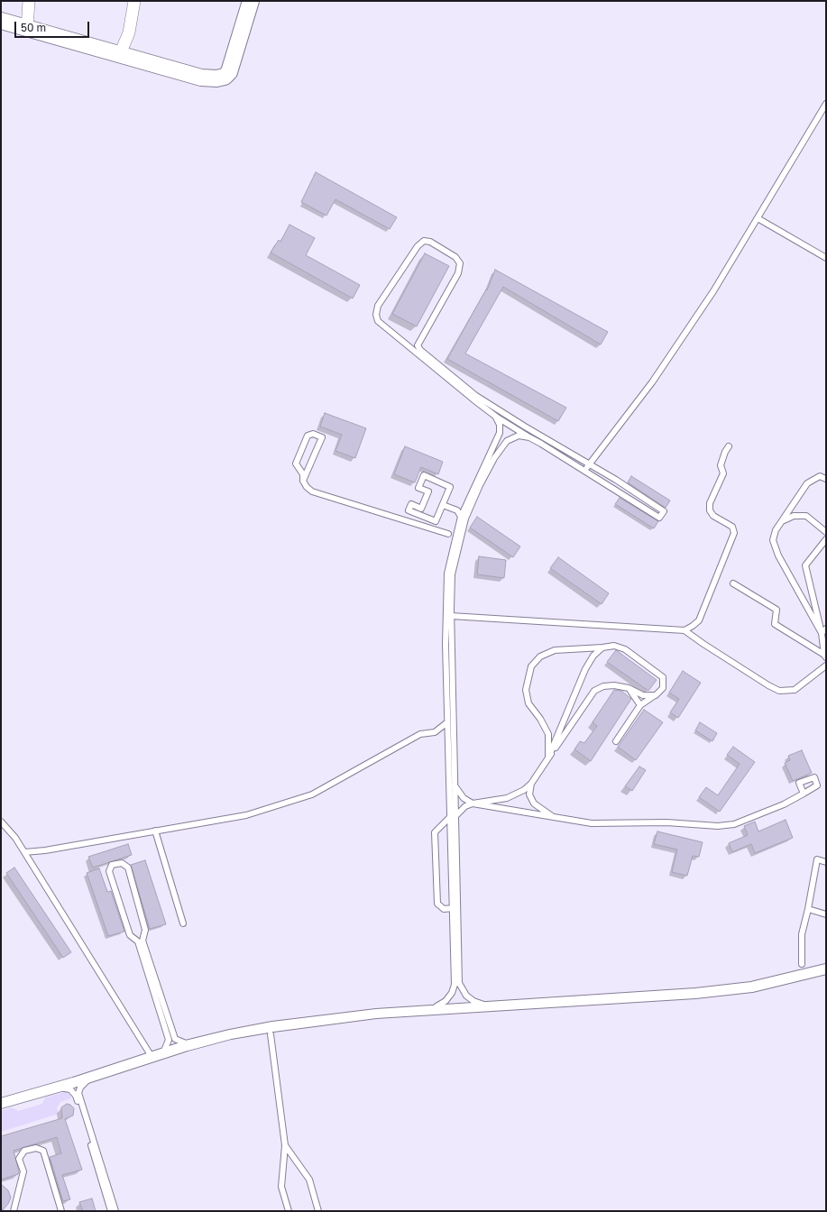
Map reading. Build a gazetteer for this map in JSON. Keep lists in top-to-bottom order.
{
  "scale_bar": "50 m"
}
